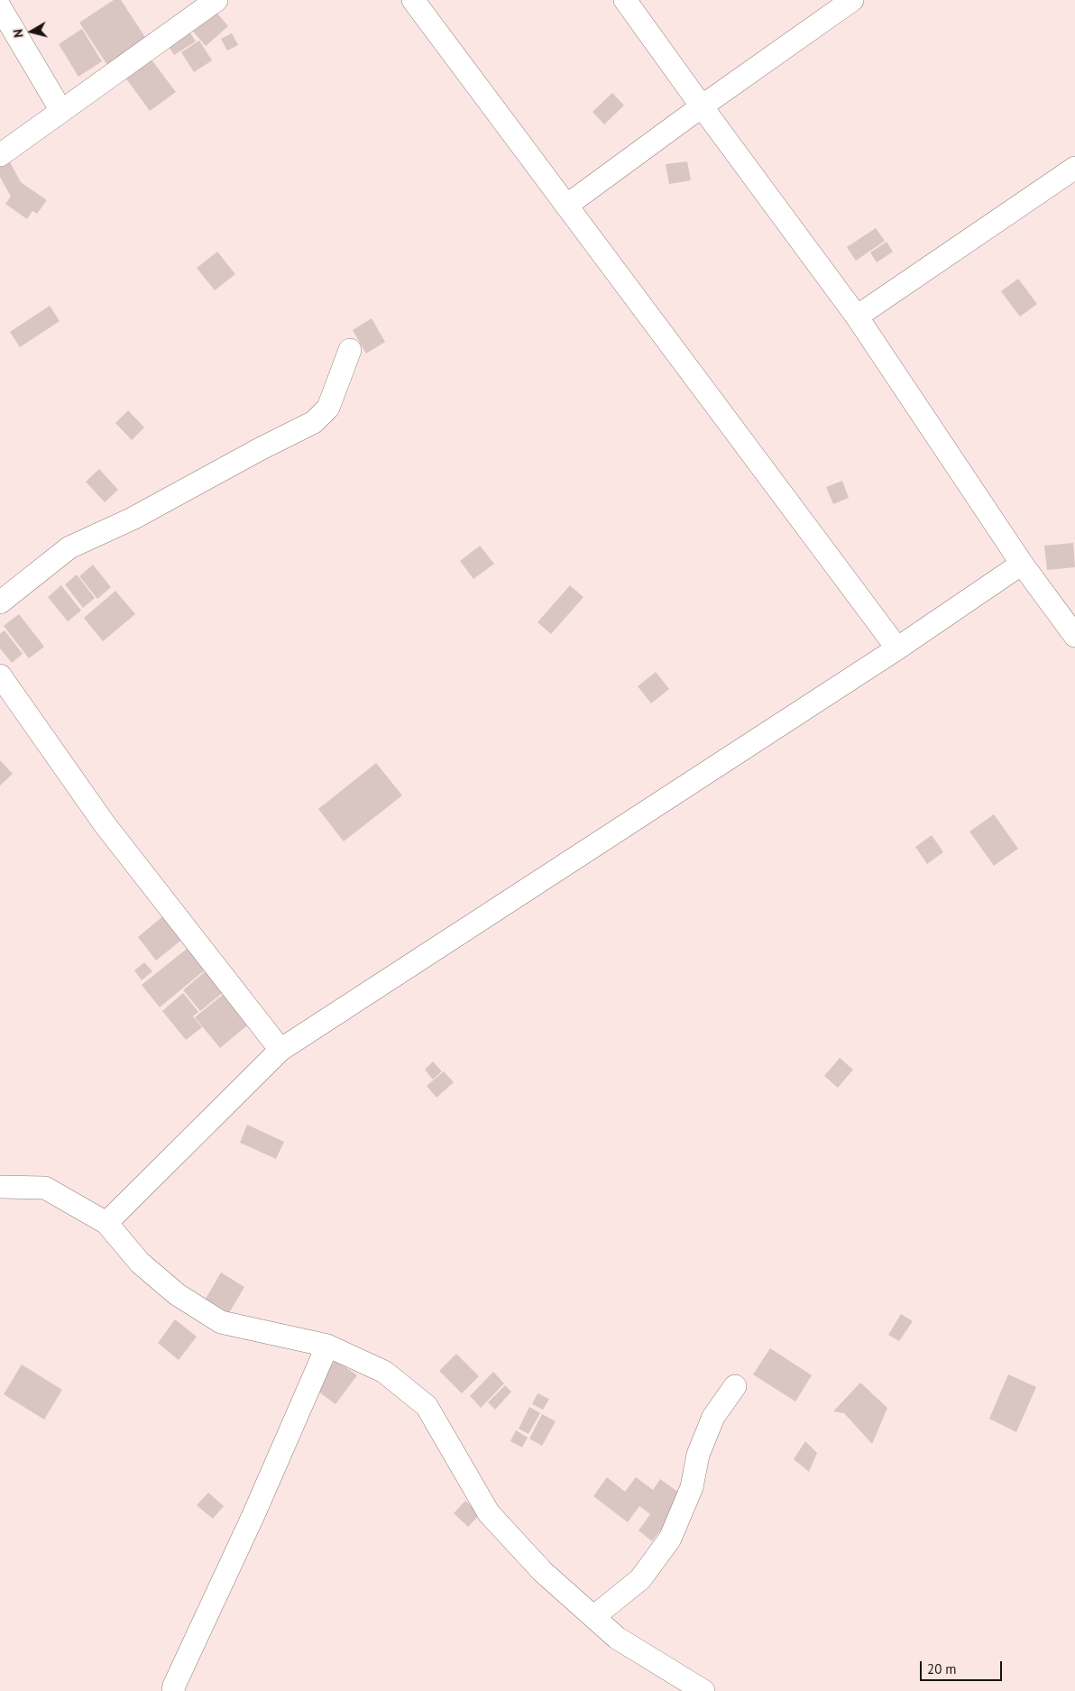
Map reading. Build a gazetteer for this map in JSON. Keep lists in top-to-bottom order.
{
  "scale_bar": "20 m",
  "north": "left"
}
